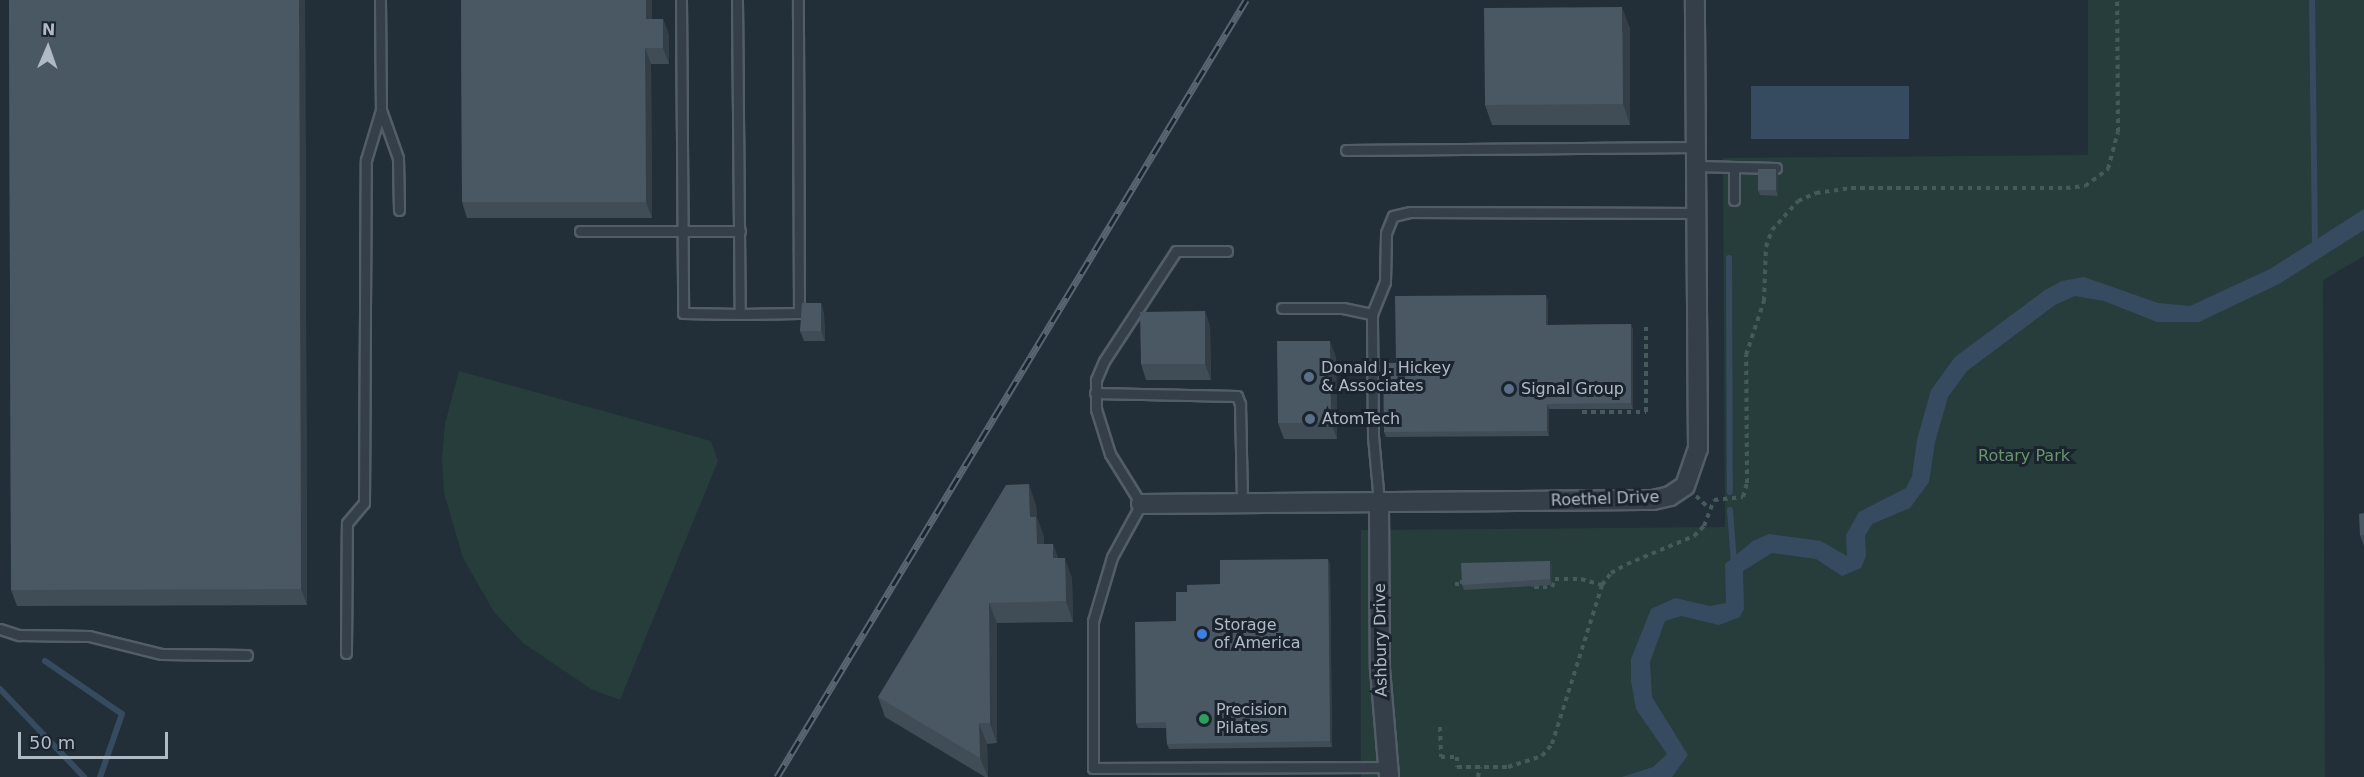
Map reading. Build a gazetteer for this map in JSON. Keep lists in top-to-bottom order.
{
  "streets": {
    "street": ["Roethel Drive", "Ashbury Drive"]
  },
  "crossings": [
    ["Roethel Drive", "Ashbury Drive"]
  ],
  "parks": ["Rotary Park"],
  "places": [
    "Donald J. Hickey & Associates",
    "Signal Group",
    "AtomTech",
    "Storage of America",
    "Precision Pilates"
  ],
  "scale_bar": "50 m",
  "north": "top"
}
